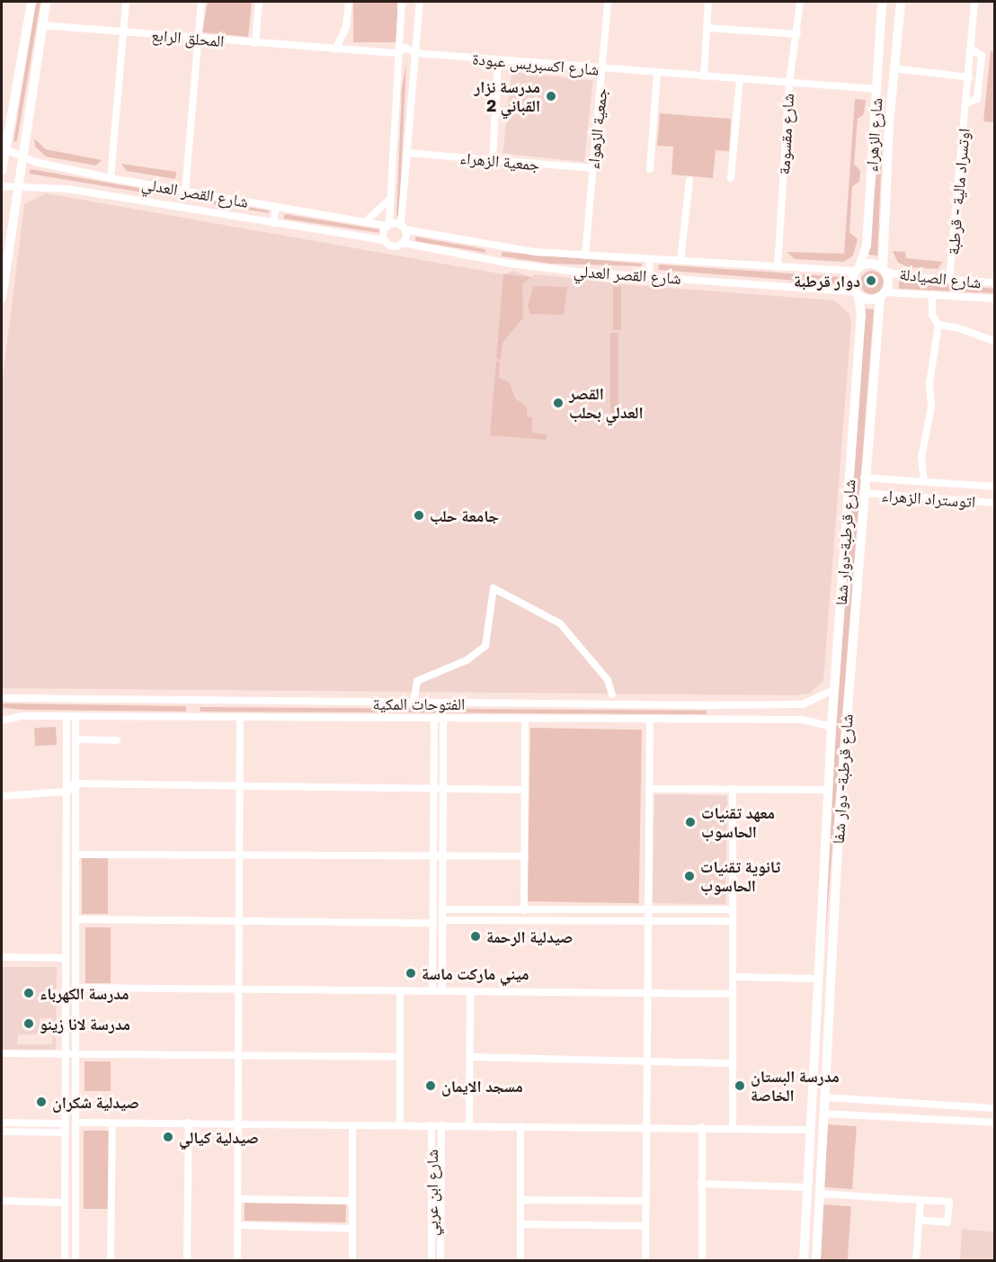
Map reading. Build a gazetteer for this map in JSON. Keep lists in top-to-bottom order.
{
  "streets": {
    "main road": ["شارع الزهراء", "شارع قرطبة-دوار شفا", "شارع قرطبة- دوار شفا"],
    "street": [
      "المحلق الرابع",
      "شارع اكسبريس عبودة",
      "جمعية الزهواء",
      "شارع مقسومة",
      "جمعية الزهراء",
      "اوتسراد مالية - قرطبة",
      "شارع القصر العدلي",
      "شارع الصيادلة",
      "اتوستراد الزهراء",
      "الفتوحات المكية",
      "شارع ابن عربي"
    ]
  },
  "crossings": [
    ["المحلق الرابع", "شارع اكسبريس عبودة"],
    ["شارع اكسبريس عبودة", "جمعية الزهواء"],
    ["شارع اكسبريس عبودة", "شارع مقسومة"],
    ["شارع اكسبريس عبودة", "شارع الزهراء"],
    ["جمعية الزهواء", "جمعية الزهراء"],
    ["جمعية الزهواء", "شارع القصر العدلي"],
    ["شارع مقسومة", "شارع القصر العدلي"],
    ["شارع الزهراء", "شارع القصر العدلي"],
    ["شارع الزهراء", "شارع الصيادلة"],
    ["شارع الزهراء", "شارع قرطبة-دوار شفا"],
    ["شارع الزهراء", "شارع قرطبة- دوار شفا"],
    ["اوتسراد مالية - قرطبة", "شارع الصيادلة"],
    ["شارع القصر العدلي", "شارع الصيادلة"],
    ["شارع القصر العدلي", "شارع قرطبة-دوار شفا"],
    ["شارع القصر العدلي", "شارع قرطبة- دوار شفا"],
    ["شارع الصيادلة", "شارع قرطبة-دوار شفا"],
    ["شارع الصيادلة", "شارع قرطبة- دوار شفا"],
    ["اتوستراد الزهراء", "شارع قرطبة- دوار شفا"],
    ["شارع قرطبة-دوار شفا", "الفتوحات المكية"],
    ["شارع قرطبة-دوار شفا", "شارع قرطبة- دوار شفا"]
  ],
  "places": [
    "مدرسة نزار القباني 2",
    "دوار قرطبة",
    "القصر العدلي بحلب",
    "جامعة حلب",
    "معهد تقنيات الحاسوب",
    "ثانوية تقنيات الحاسوب",
    "صيدلية الرحمة",
    "ميني ماركت ماسة",
    "مدرسة الكهرباء",
    "مدرسة لانا زينو",
    "مسجد الايمان",
    "مدرسة البستان الخاصة",
    "صيدلية شكران",
    "صيدلية كيالي"
  ]
}
